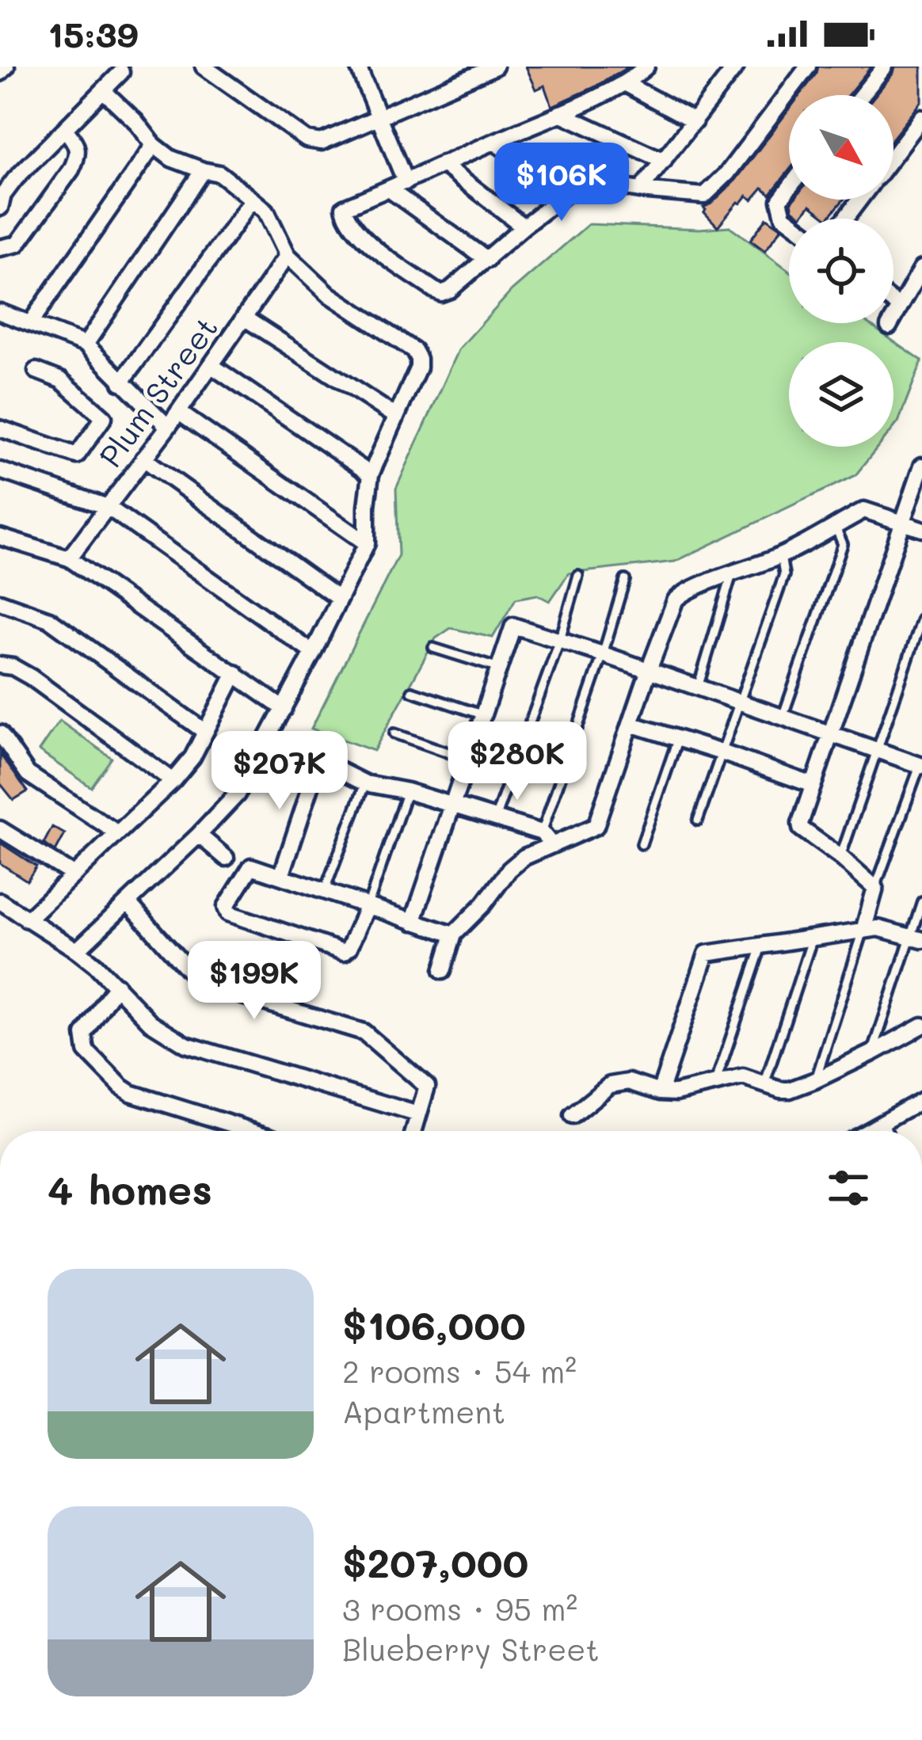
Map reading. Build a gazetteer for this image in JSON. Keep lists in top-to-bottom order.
{
  "streets": {
    "street": ["Plum Street"]
  },
  "north": "bottom right",
  "page": {
    "status": "15:39",
    "price": [
      "$106K",
      "$280K",
      "$207K",
      "$199K"
    ],
    "heading": "4 homes",
    "list": [
      {
        "name": "$106,000",
        "note": "2 rooms · 54 m² · Apartment"
      },
      {
        "name": "$207,000",
        "note": "3 rooms · 95 m² · Blueberry Street"
      }
    ]
  }
}
